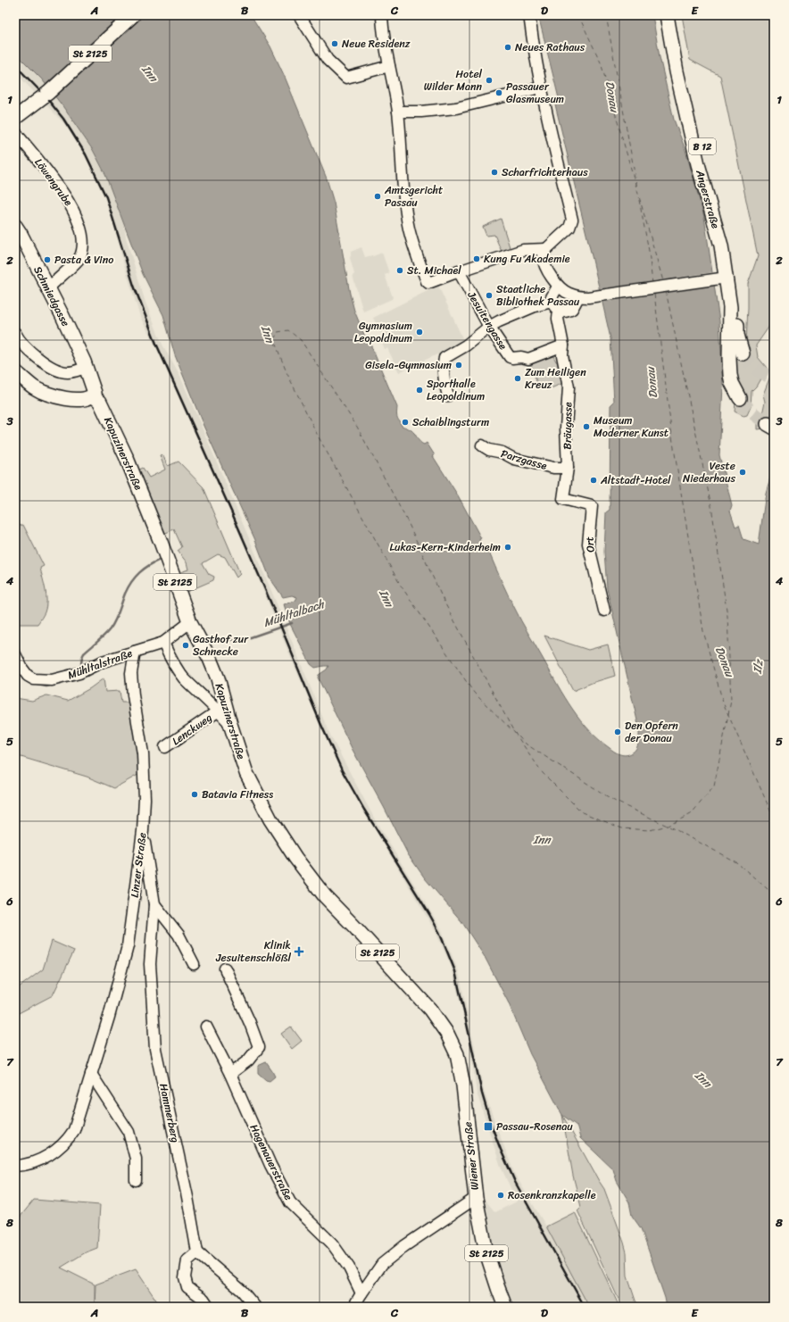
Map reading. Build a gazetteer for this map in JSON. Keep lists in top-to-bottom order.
{
  "streets": {
    "main road": [
      "St 2125",
      "B 12",
      "Angerstraße",
      "Schmiedgasse",
      "Kapuzinerstraße",
      "Wiener Straße"
    ],
    "street": [
      "Löwengrube",
      "Jesuitengasse",
      "Bräugasse",
      "Parzgasse",
      "Ort",
      "Mühltalstraße",
      "Lenckweg",
      "Linzer Straße",
      "Hammerberg",
      "Hagenauerstraße"
    ]
  },
  "crossings": [
    ["Löwengrube", "Schmiedgasse"],
    ["Schmiedgasse", "Kapuzinerstraße"],
    ["Jesuitengasse", "Bräugasse"],
    ["Bräugasse", "Parzgasse"],
    ["Bräugasse", "Ort"],
    ["Kapuzinerstraße", "Mühltalstraße"],
    ["Kapuzinerstraße", "Lenckweg"],
    ["Kapuzinerstraße", "Wiener Straße"],
    ["Mühltalstraße", "Lenckweg"],
    ["Mühltalstraße", "Linzer Straße"],
    ["Linzer Straße", "Hammerberg"]
  ],
  "water": [
    "Inn",
    "Donau",
    "Mühltalbach",
    "Ilz"
  ],
  "places": {
    "other": [
      "Neue Residenz",
      "Neues Rathaus",
      "Hotel Wilder Mann",
      "Passauer Glasmuseum",
      "Scharfrichterhaus",
      "Amtsgericht Passau",
      "Kung Fu Akademie",
      "Pasta & Vino",
      "St. Michael",
      "Staatliche Bibliothek Passau",
      "Gymnasium Leopoldinum",
      "Gisela-Gymnasium",
      "Zum Heiligen Kreuz",
      "Sporthalle Leopoldinum",
      "Schaiblingsturm",
      "Museum Moderner Kunst",
      "Veste Niederhaus",
      "Altstadt-Hotel",
      "Lukas-Kern-Kinderheim",
      "Gasthof zur Schnecke",
      "Den Opfern der Donau",
      "Batavia Fitness",
      "Rosenkranzkapelle"
    ],
    "health": ["Klinik Jesuitenschlößl"],
    "transit": ["Passau-Rosenau"]
  },
  "grid": {
    "columns": [
      "A",
      "B",
      "C",
      "D",
      "E"
    ],
    "rows": [
      "1",
      "2",
      "3",
      "4",
      "5",
      "6",
      "7",
      "8"
    ]
  }
}
